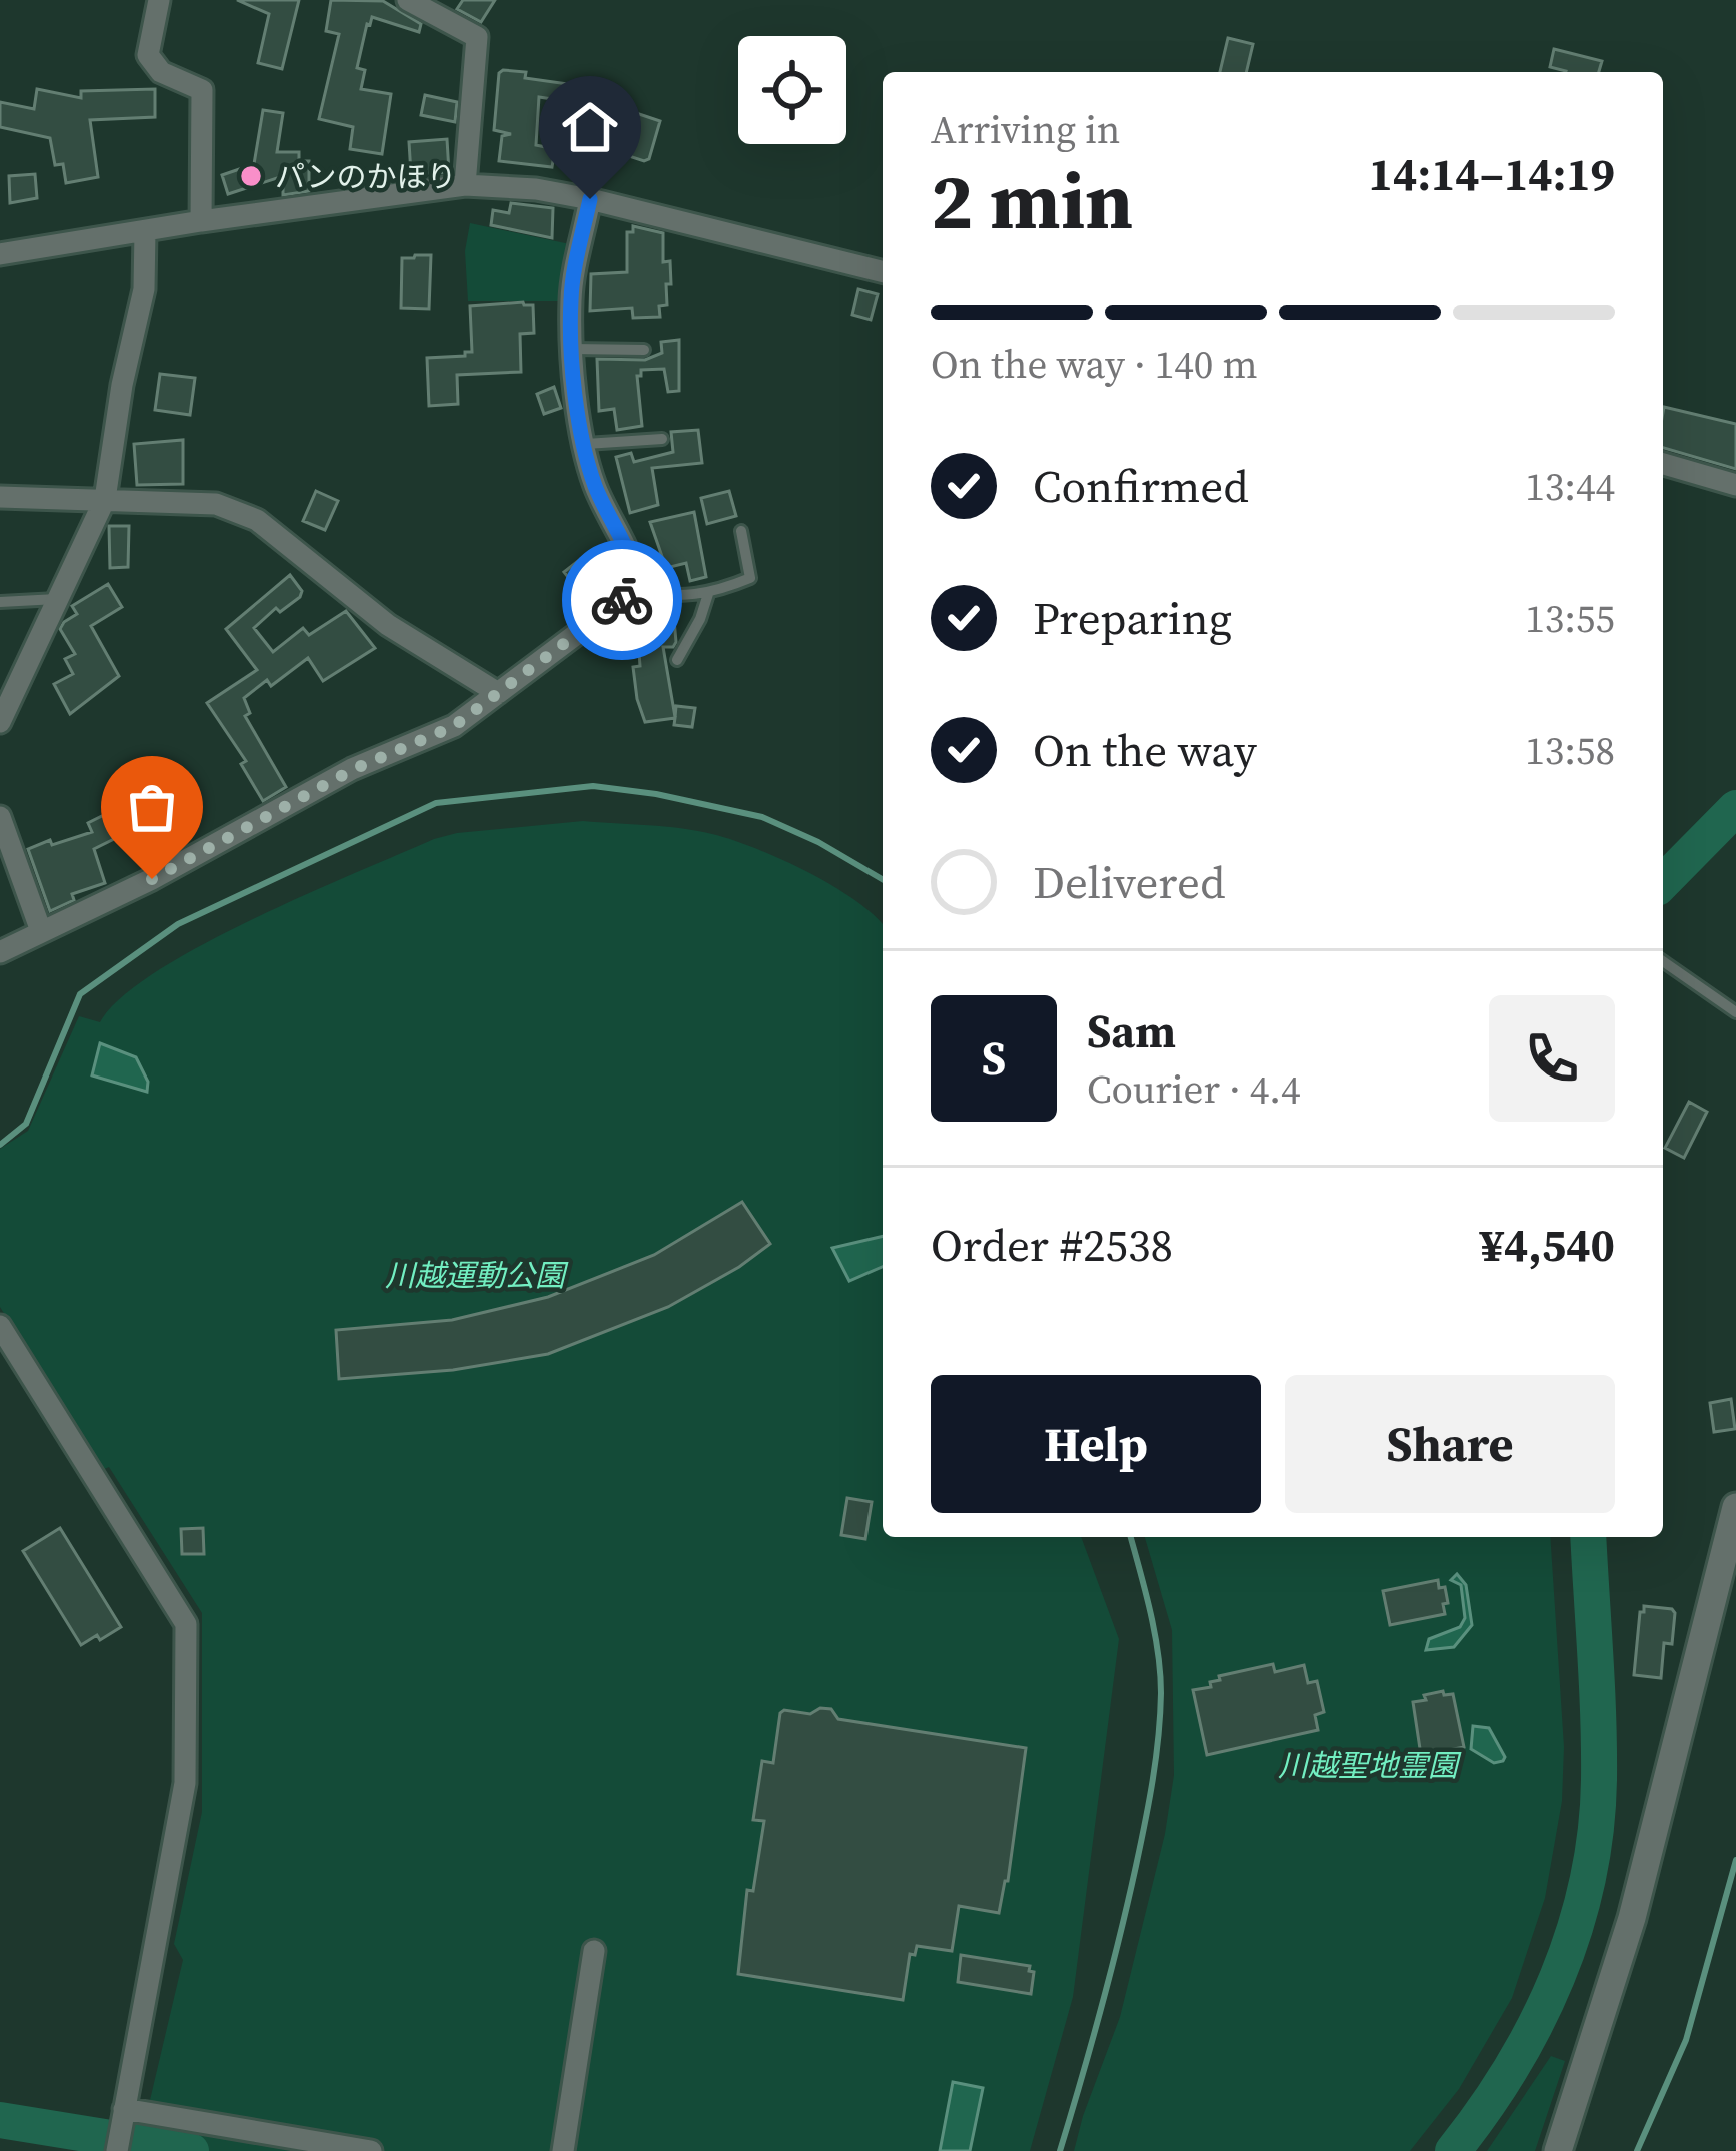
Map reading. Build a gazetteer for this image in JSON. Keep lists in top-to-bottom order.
{
  "parks": ["川越運動公園", "川越聖地霊園"],
  "places": ["パンのかほり"],
  "page": {
    "heading": ["2 min", "Arriving in", "14:14–14:19"],
    "panel": [
      "Sam",
      "Courier · 4.4",
      "Order #2538",
      "¥4,540"
    ],
    "bar": "On the way · 140 m",
    "list": [
      ["Confirmed", "13:44"],
      ["Preparing", "13:55"],
      ["On the way", "13:58"],
      "Delivered"
    ],
    "round": "S",
    "buttons": ["Help", "Share"]
  }
}
